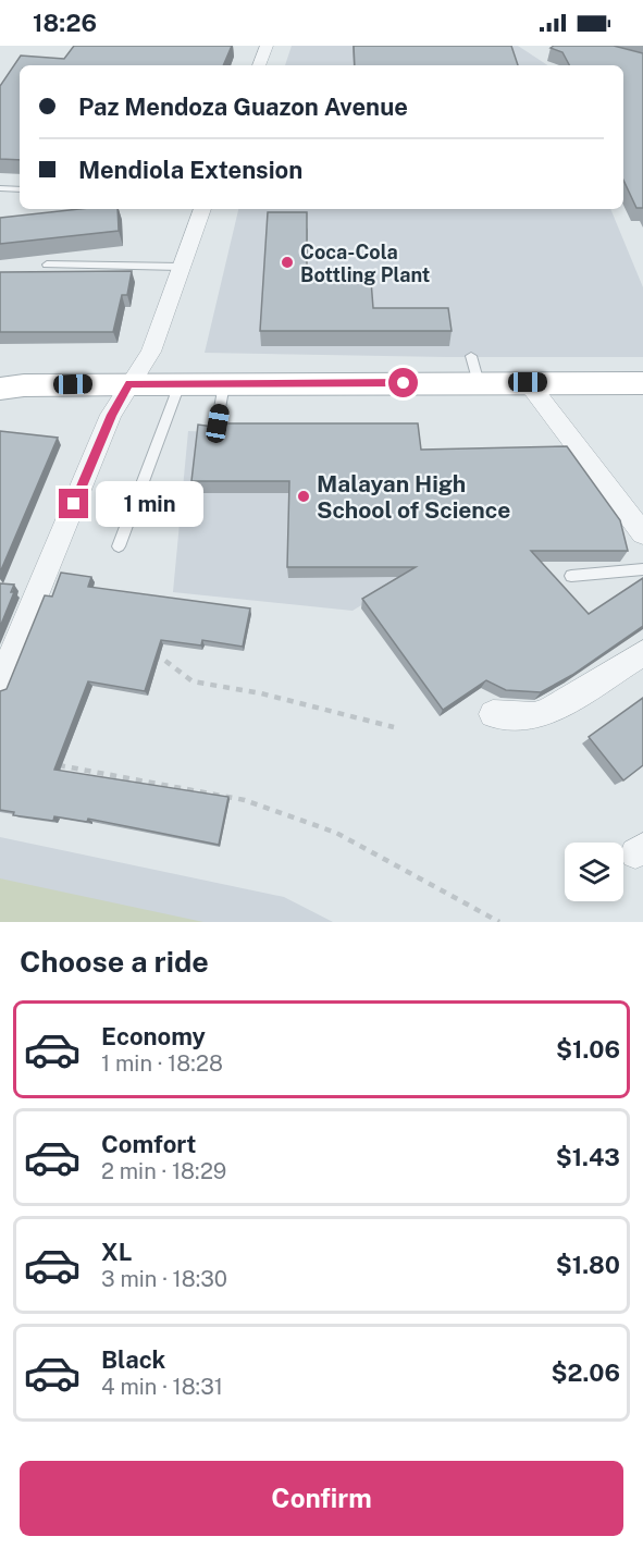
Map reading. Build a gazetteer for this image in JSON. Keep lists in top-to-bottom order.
{
  "places": ["Coca-Cola Bottling Plant", "Malayan High School of Science"],
  "page": {
    "status": "18:26",
    "banner": ["Paz Mendoza Guazon Avenue", "Mendiola Extension"],
    "bubble": "1 min",
    "heading": "Choose a ride",
    "list": [
      {
        "name": "Economy",
        "note": "1 min · 18:28",
        "value": "$1.06"
      },
      {
        "name": "Comfort",
        "note": "2 min · 18:29",
        "value": "$1.43"
      },
      {
        "name": "XL",
        "note": "3 min · 18:30",
        "value": "$1.80"
      },
      {
        "name": "Black",
        "note": "4 min · 18:31",
        "value": "$2.06"
      }
    ],
    "buttons": "Confirm"
  }
}
